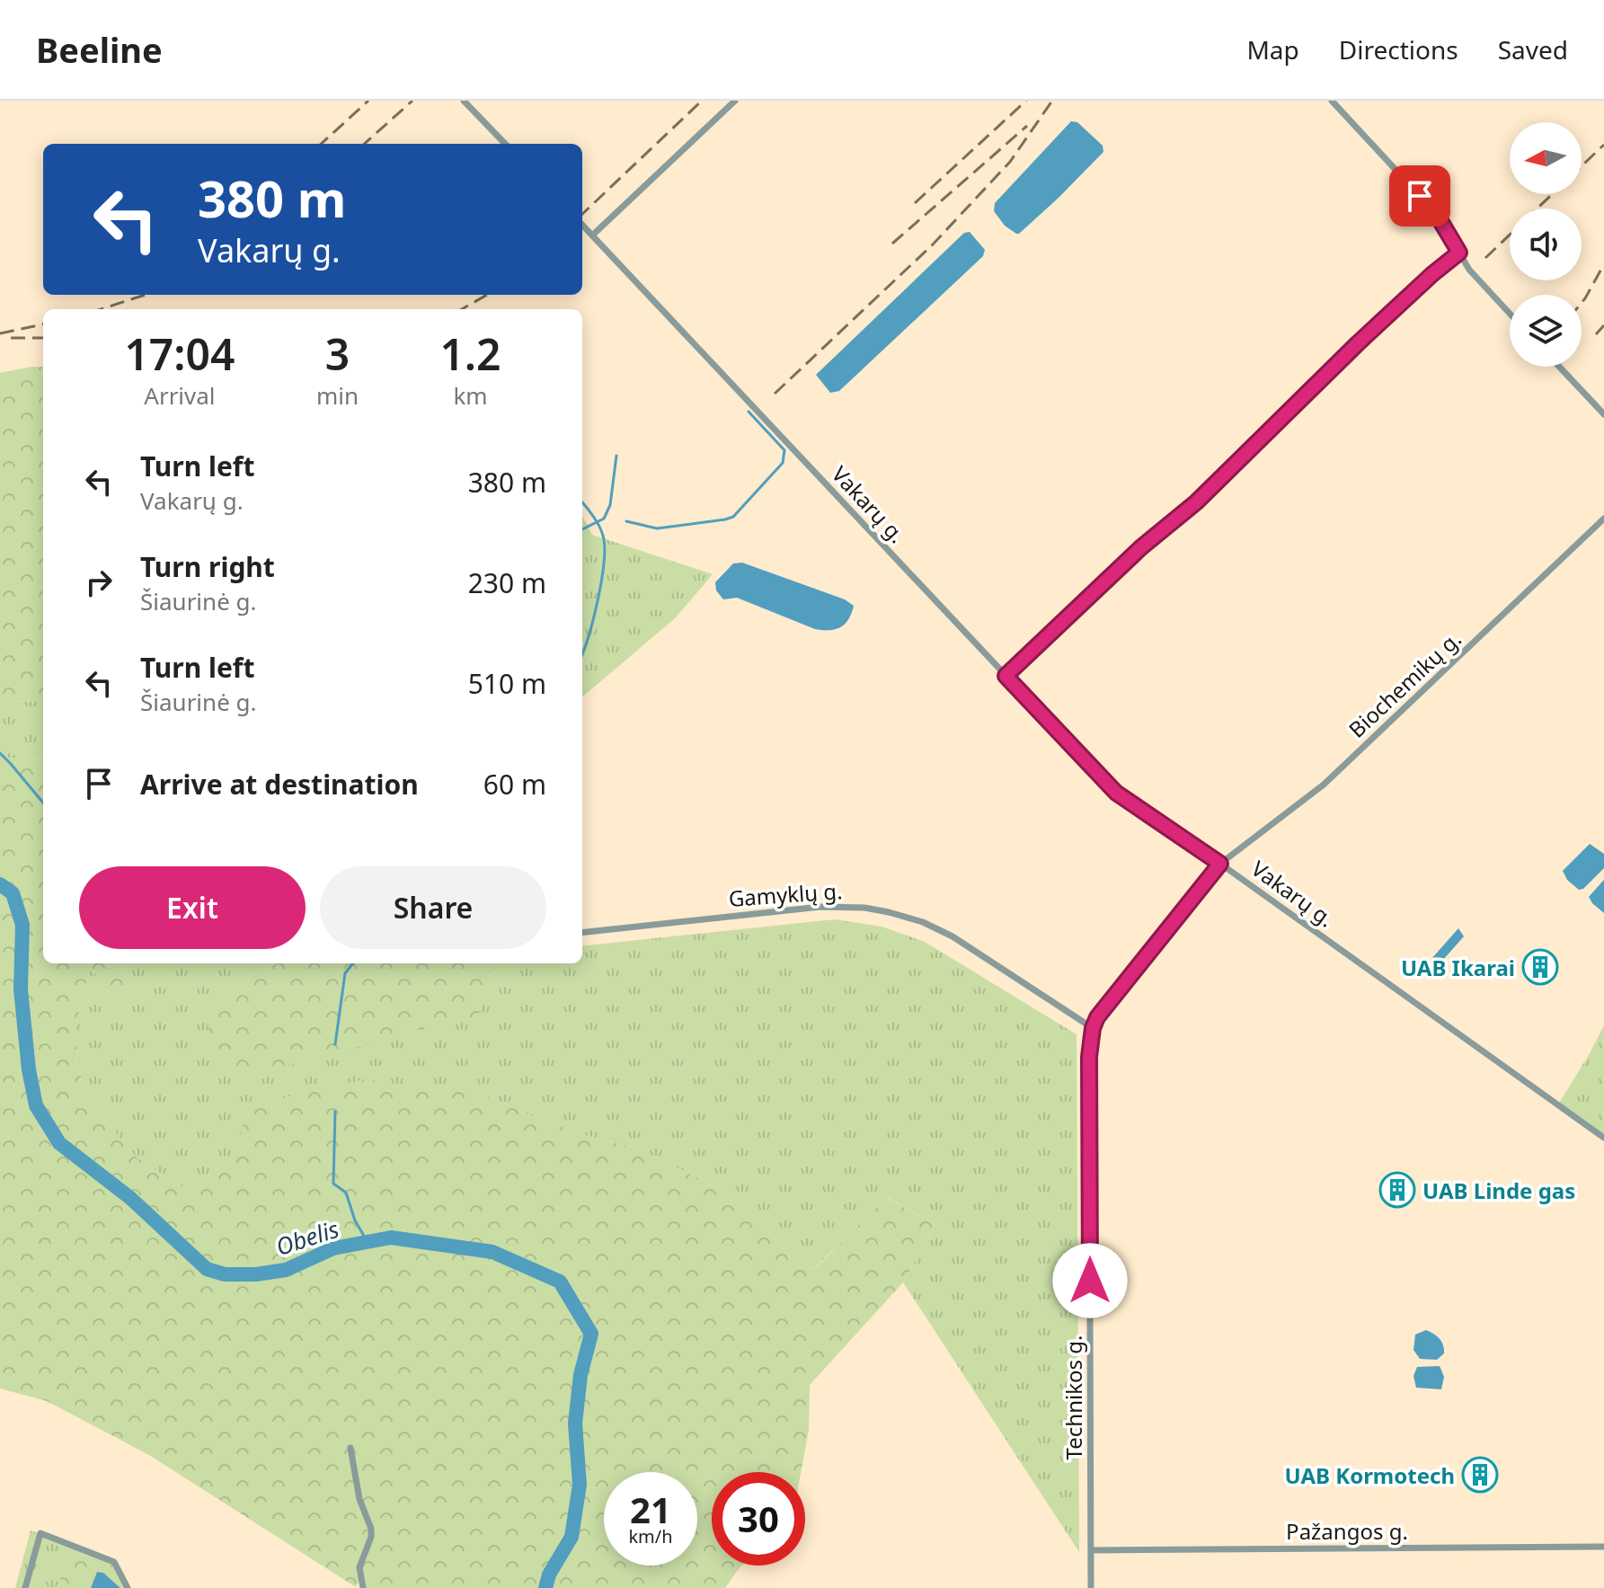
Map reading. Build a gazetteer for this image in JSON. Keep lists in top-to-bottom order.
{
  "streets": {
    "street": [
      "Vakarų g.",
      "Biochemikų g.",
      "Gamyklų g.",
      "Technikos g.",
      "Pažangos g."
    ]
  },
  "crossings": [
    ["Vakarų g.", "Biochemikų g."],
    ["Vakarų g.", "Technikos g."],
    ["Biochemikų g.", "Technikos g."],
    ["Gamyklų g.", "Technikos g."],
    ["Technikos g.", "Pažangos g."]
  ],
  "water": ["Obelis"],
  "places": {
    "building": ["UAB Ikarai", "UAB Linde gas", "UAB Kormotech"]
  },
  "north": "left",
  "page": {
    "header": "Beeline",
    "nav": ["Map", "Directions", "Saved"],
    "turn": ["380 m", "Vakarų g."],
    "eta": [
      "17:04",
      "Arrival",
      "3",
      "min",
      "1.2",
      "km"
    ],
    "list": [
      {
        "name": "Turn left",
        "note": "Vakarų g.",
        "value": "380 m"
      },
      {
        "name": "Turn right",
        "note": "Šiaurinė g.",
        "value": "230 m"
      },
      {
        "name": "Turn left",
        "note": "Šiaurinė g.",
        "value": "510 m"
      },
      {
        "name": "Arrive at destination",
        "value": "60 m"
      }
    ],
    "buttons": ["Exit", "Share"],
    "speed": "21 km/h",
    "limit": "30"
  }
}
